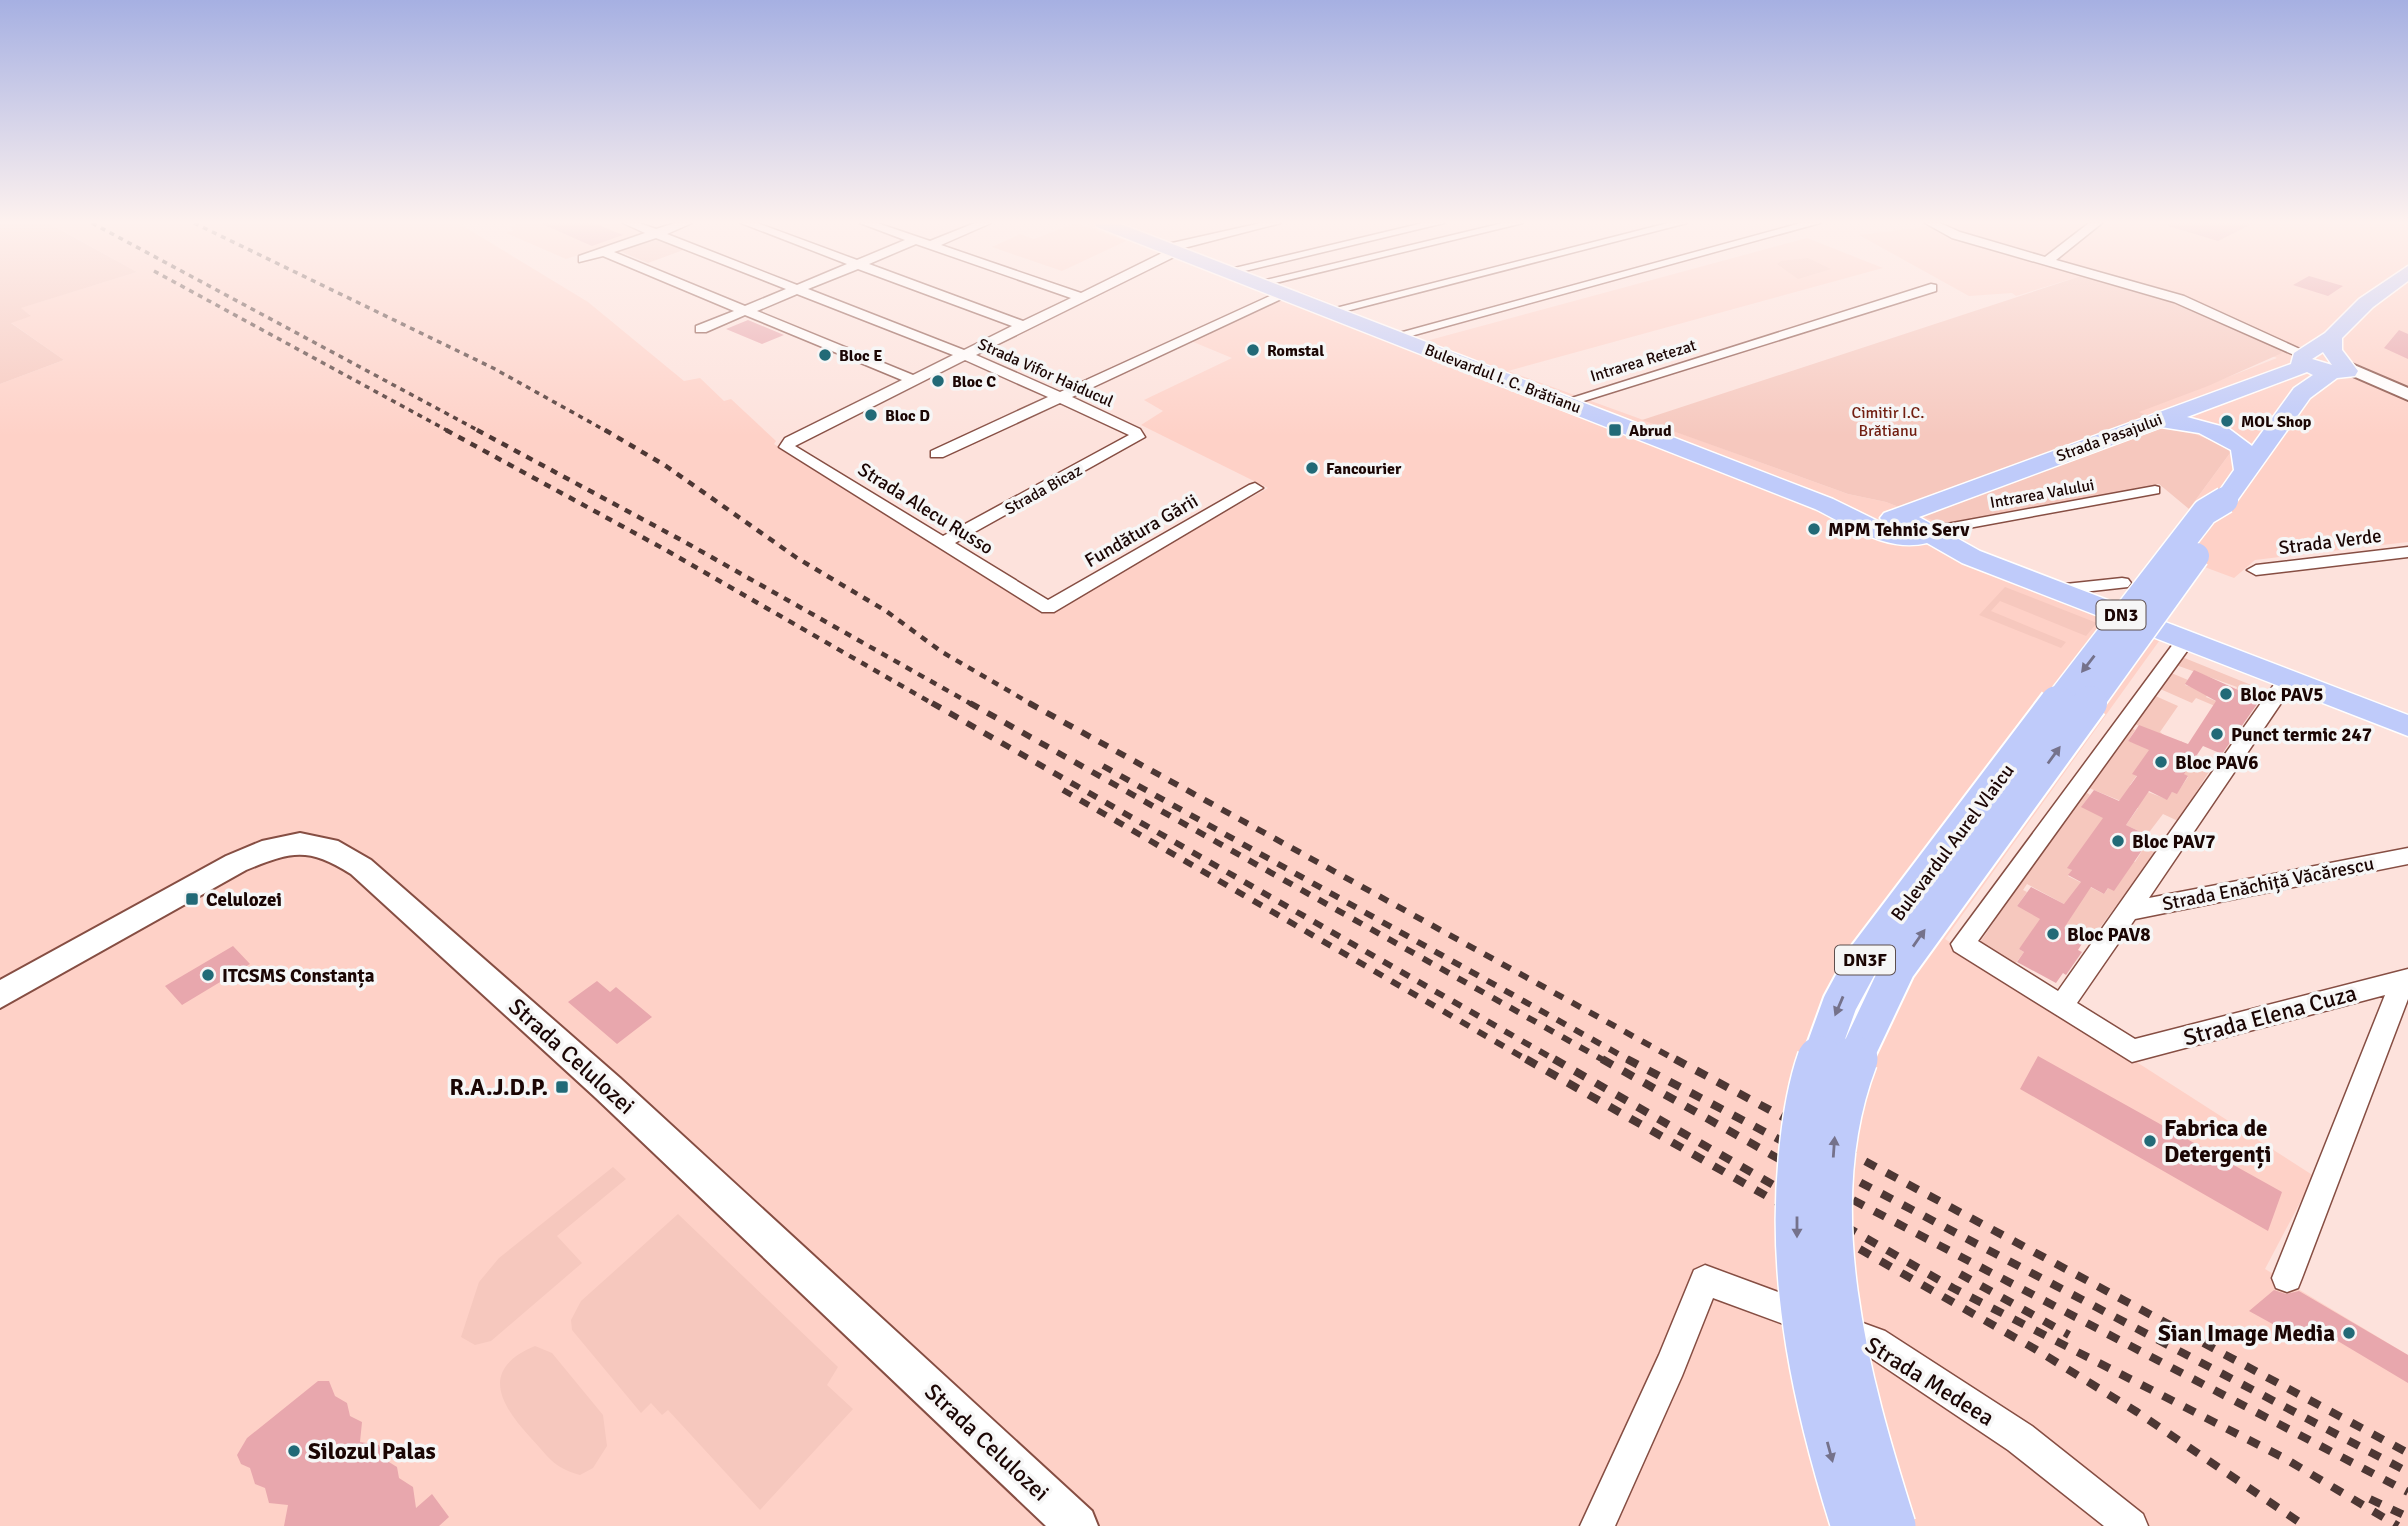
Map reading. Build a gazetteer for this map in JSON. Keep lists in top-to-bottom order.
{
  "streets": {
    "main road": [
      "Bulevardul I. C. Brătianu",
      "Strada Pasajului",
      "DN3",
      "Bulevardul Aurel Vlaicu",
      "DN3F"
    ],
    "street": [
      "Intrarea Retezat",
      "Strada Vifor Haiducul",
      "Strada Bicaz",
      "Intrarea Valului",
      "Strada Alecu Russo",
      "Fundătura Gării",
      "Strada Verde",
      "Strada Enăchiță Văcărescu",
      "Strada Elena Cuza",
      "Strada Celulozei",
      "Strada Medeea"
    ]
  },
  "crossings": [
    ["Intrarea Retezat", "Bulevardul I. C. Brătianu"],
    ["Strada Vifor Haiducul", "Strada Bicaz"],
    ["Bulevardul I. C. Brătianu", "Strada Pasajului"],
    ["Bulevardul I. C. Brătianu", "DN3"],
    ["Strada Pasajului", "DN3"],
    ["Strada Pasajului", "Bulevardul Aurel Vlaicu"],
    ["Strada Bicaz", "Strada Alecu Russo"],
    ["Intrarea Valului", "DN3"],
    ["Strada Alecu Russo", "Fundătura Gării"]
  ],
  "parks": ["Cimitir I.C. Brătianu"],
  "places": {
    "other": [
      "Romstal",
      "Bloc E",
      "Bloc C",
      "Bloc D",
      "MOL Shop",
      "Fancourier",
      "MPM Tehnic Serv",
      "Bloc PAV5",
      "Punct termic 247",
      "Bloc PAV6",
      "Bloc PAV7",
      "Bloc PAV8",
      "ITCSMS Constanța",
      "Fabrica de Detergenți",
      "Sian Image Media",
      "Silozul Palas"
    ],
    "transit": ["Abrud", "Celulozei", "R.A.J.D.P."]
  }
}
